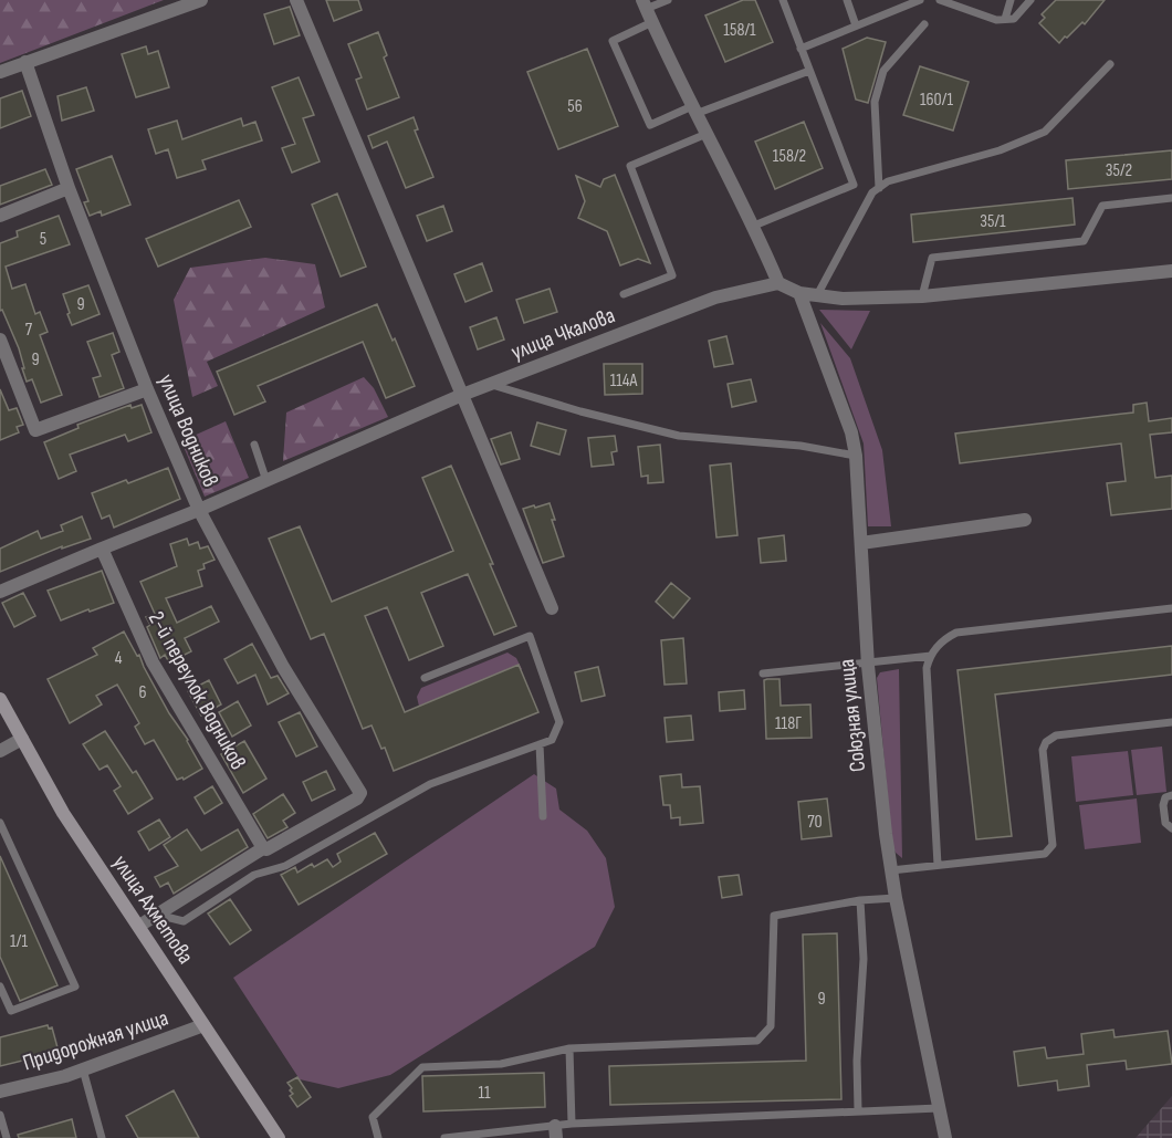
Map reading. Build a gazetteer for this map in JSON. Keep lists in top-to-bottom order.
{
  "streets": {
    "main road": ["улица Ахметова"],
    "street": [
      "улица Чкалова",
      "улица Водников",
      "2-й переулок Водников",
      "Союзная улица",
      "Придорожная улица"
    ]
  },
  "crossings": [
    ["улица Чкалова", "улица Водников"],
    ["улица Чкалова", "2-й переулок Водников"],
    ["улица Водников", "2-й переулок Водников"],
    ["улица Ахметова", "Придорожная улица"]
  ],
  "house_numbers": [
    "158/1",
    "160/1",
    "56",
    "158/2",
    "35/2",
    "35/1",
    "5",
    "9",
    "7",
    "9",
    "114А",
    "4",
    "6",
    "118Г",
    "70",
    "1/1",
    "9",
    "11"
  ]
}
